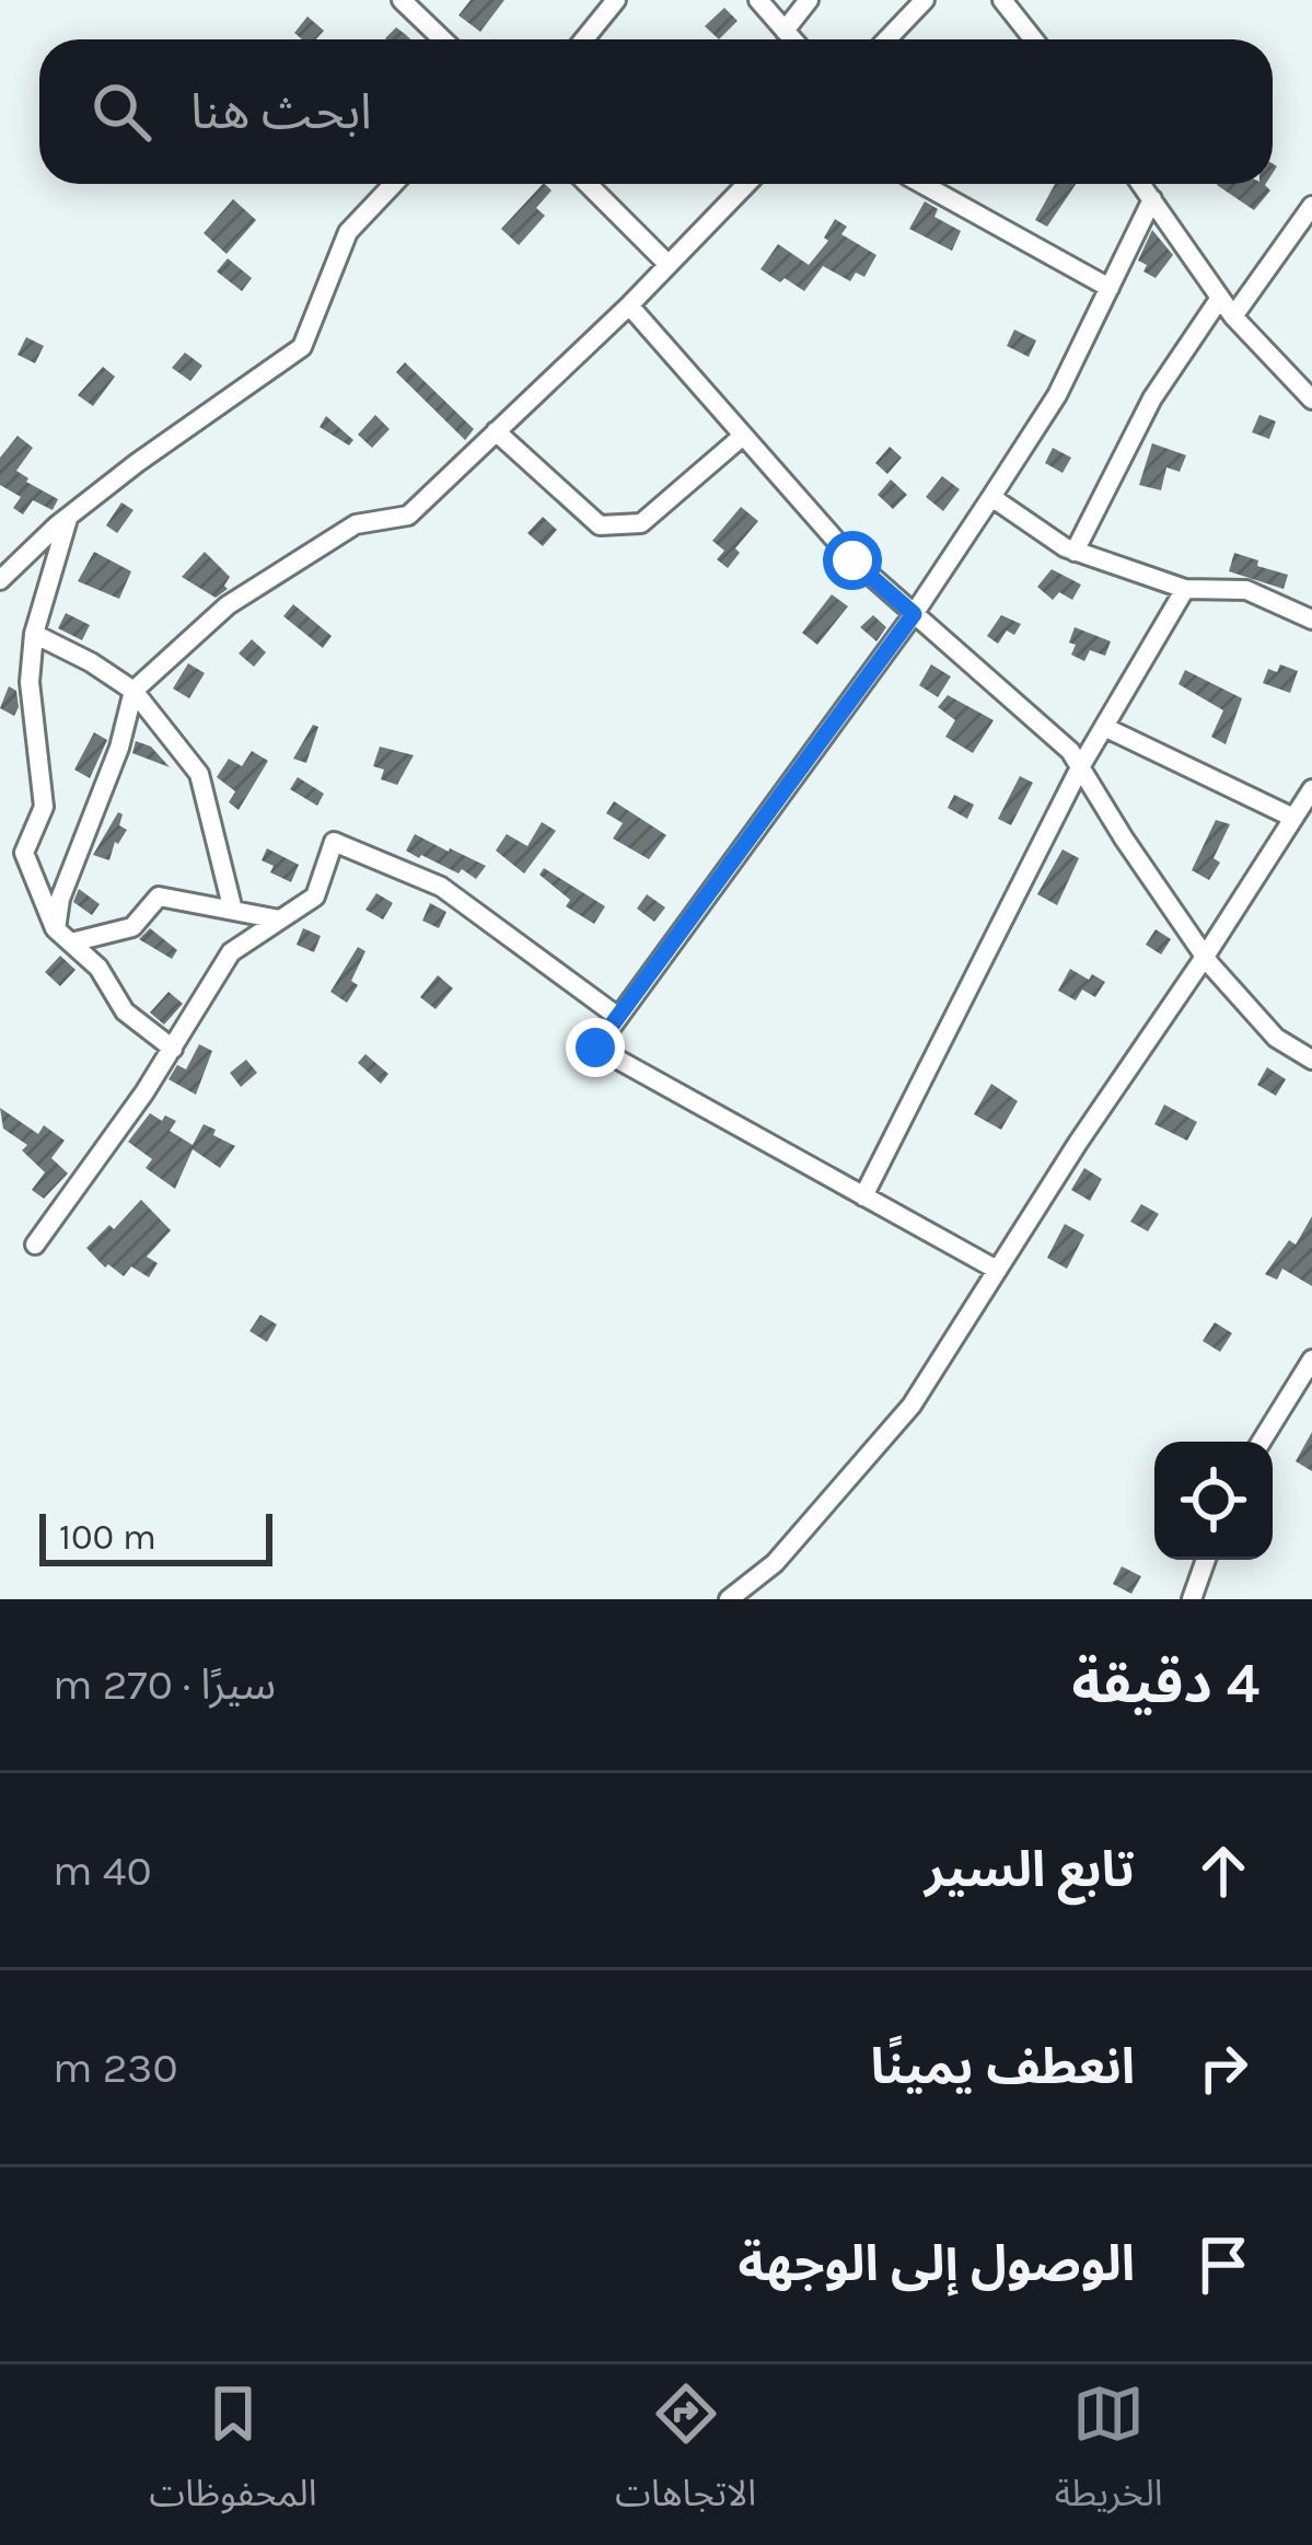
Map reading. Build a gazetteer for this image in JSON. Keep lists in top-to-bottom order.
{
  "scale_bar": "100 m",
  "page": {
    "search": "ابحث هنا",
    "scale": "100 m",
    "heading": ["4 دقيقة", "سيرًا · 270 m"],
    "list": [
      ["تابع السير", "40 m"],
      ["انعطف يمينًا", "230 m"],
      "الوصول إلى الوجهة"
    ],
    "nav": ["الخريطة", "الاتجاهات", "المحفوظات"]
  }
}
